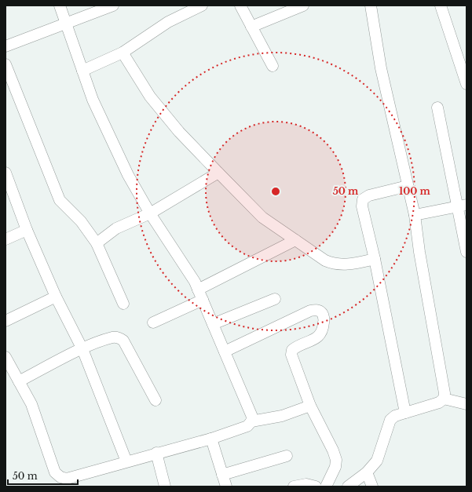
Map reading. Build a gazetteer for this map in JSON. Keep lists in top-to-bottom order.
{
  "scale_bar": "50 m",
  "rings": ["50 m", "100 m"]
}
